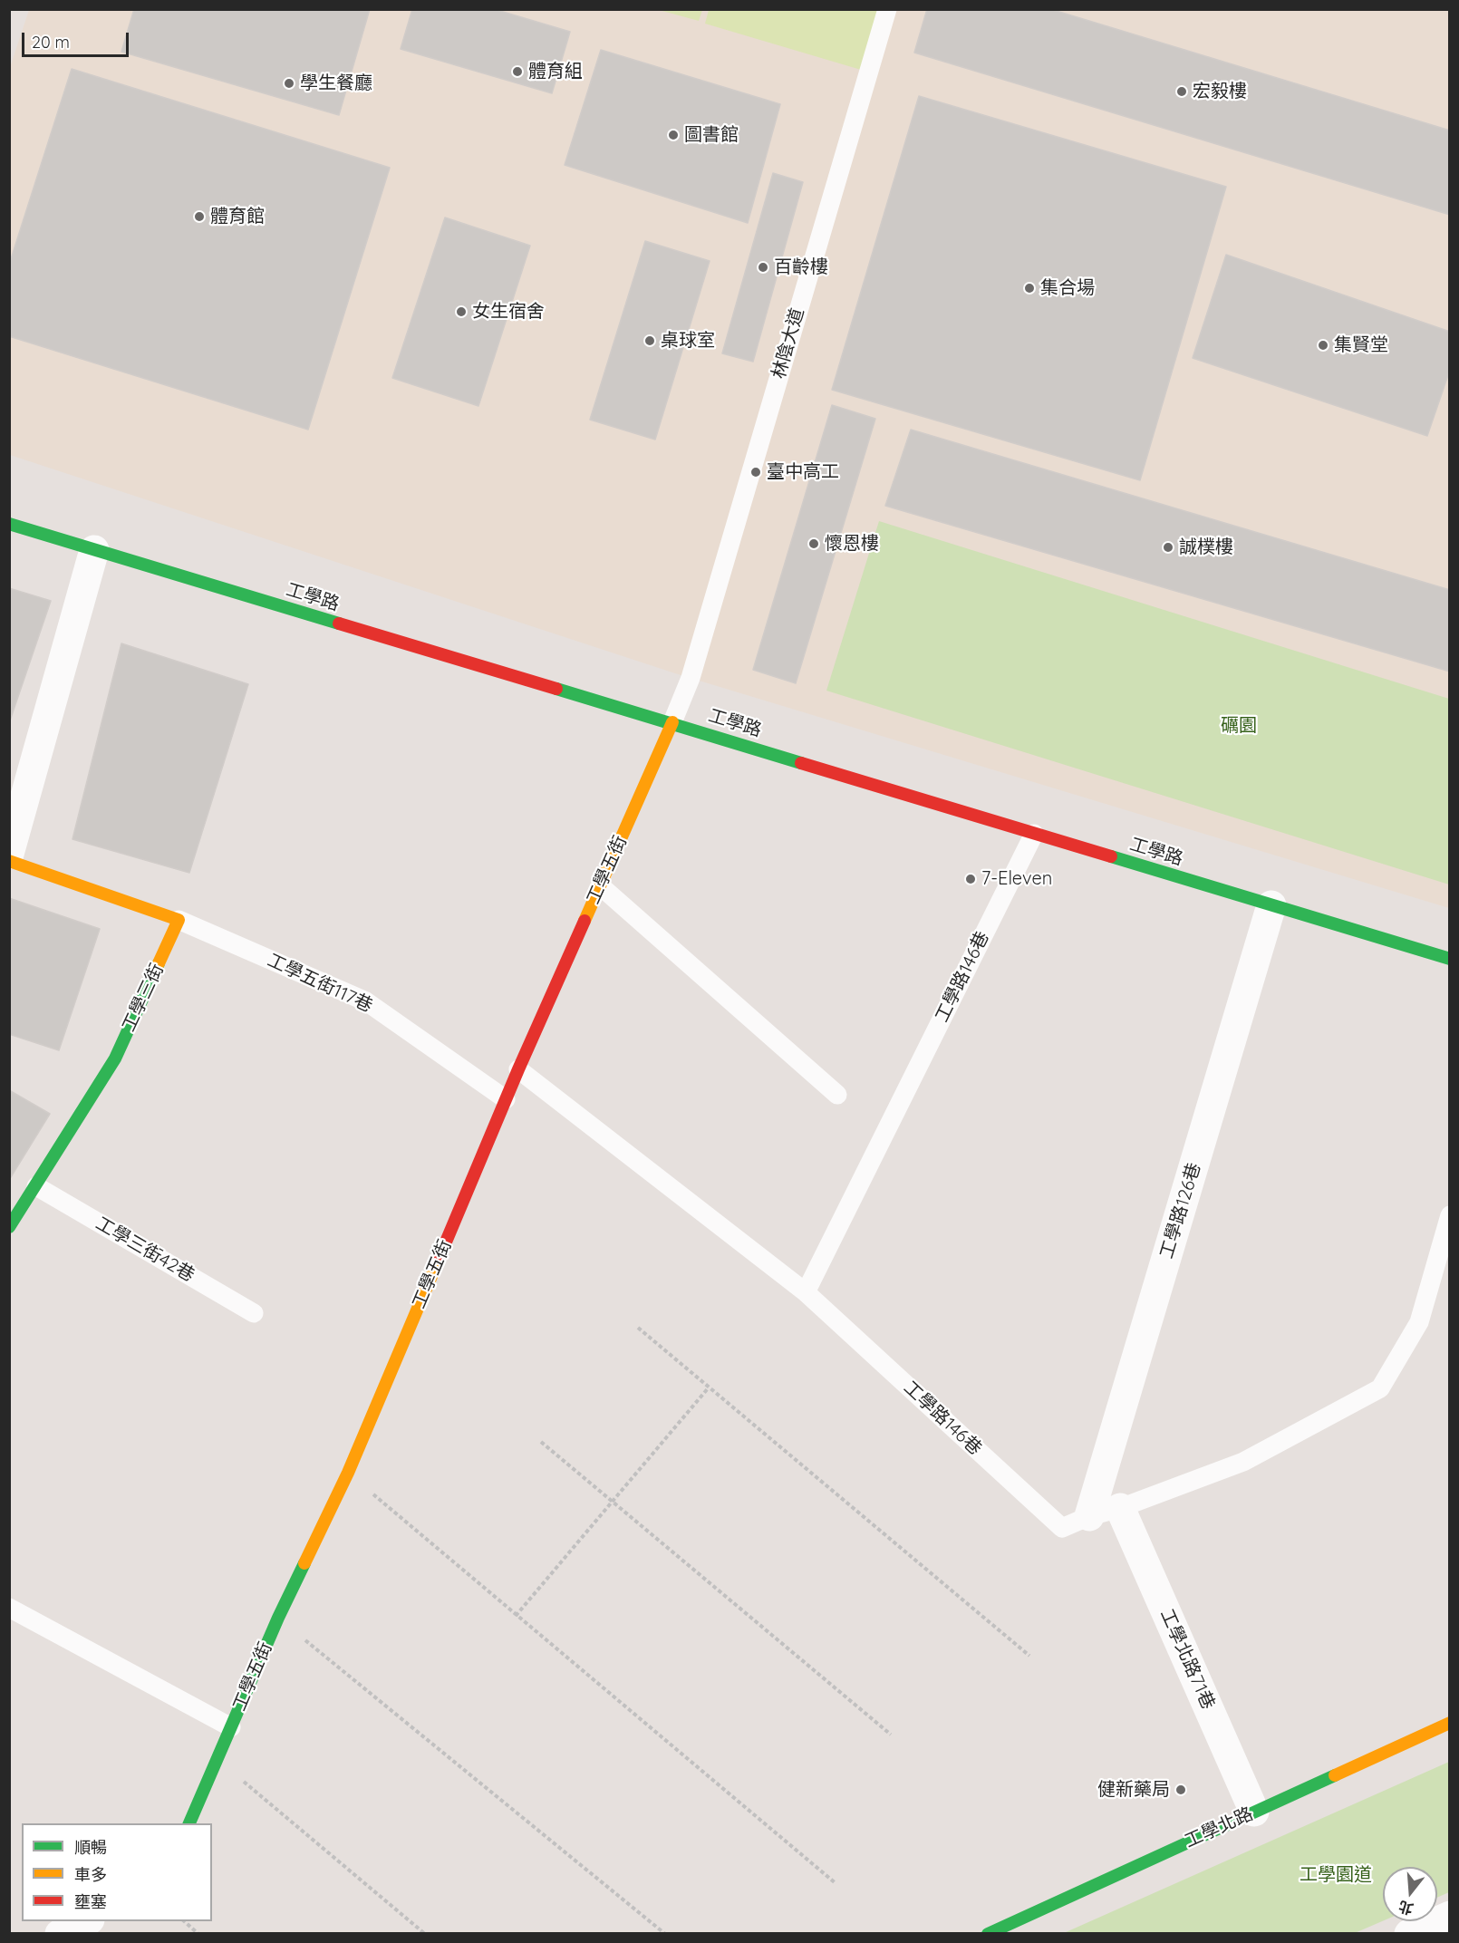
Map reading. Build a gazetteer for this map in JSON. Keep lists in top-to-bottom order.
{
  "streets": {
    "street": [
      "工學路",
      "工學五街",
      "工學三街",
      "工學路126巷",
      "工學北路71巷",
      "工學北路"
    ],
    "lane": [
      "林陰大道",
      "工學路146巷",
      "工學五街117巷",
      "工學三街42巷"
    ]
  },
  "crossings": [
    ["林陰大道", "工學路"],
    ["林陰大道", "工學五街"],
    ["工學路", "工學五街"],
    ["工學路", "工學路146巷"],
    ["工學路", "工學路126巷"],
    ["工學五街", "工學五街117巷"],
    ["工學路146巷", "工學路126巷"],
    ["工學路146巷", "工學北路71巷"],
    ["工學五街117巷", "工學三街"],
    ["工學三街", "工學三街42巷"],
    ["工學北路71巷", "工學北路"]
  ],
  "parks": ["礪園", "工學園道"],
  "places": [
    "體育組",
    "學生餐廳",
    "宏毅樓",
    "圖書館",
    "體育館",
    "百齡樓",
    "集合場",
    "女生宿舍",
    "桌球室",
    "集賢堂",
    "臺中高工",
    "懷恩樓",
    "誠樸樓",
    "7-Eleven",
    "健新藥局"
  ],
  "legend": ["順暢", "車多", "壅塞"],
  "scale_bar": "20 m",
  "north": "bottom"
}
